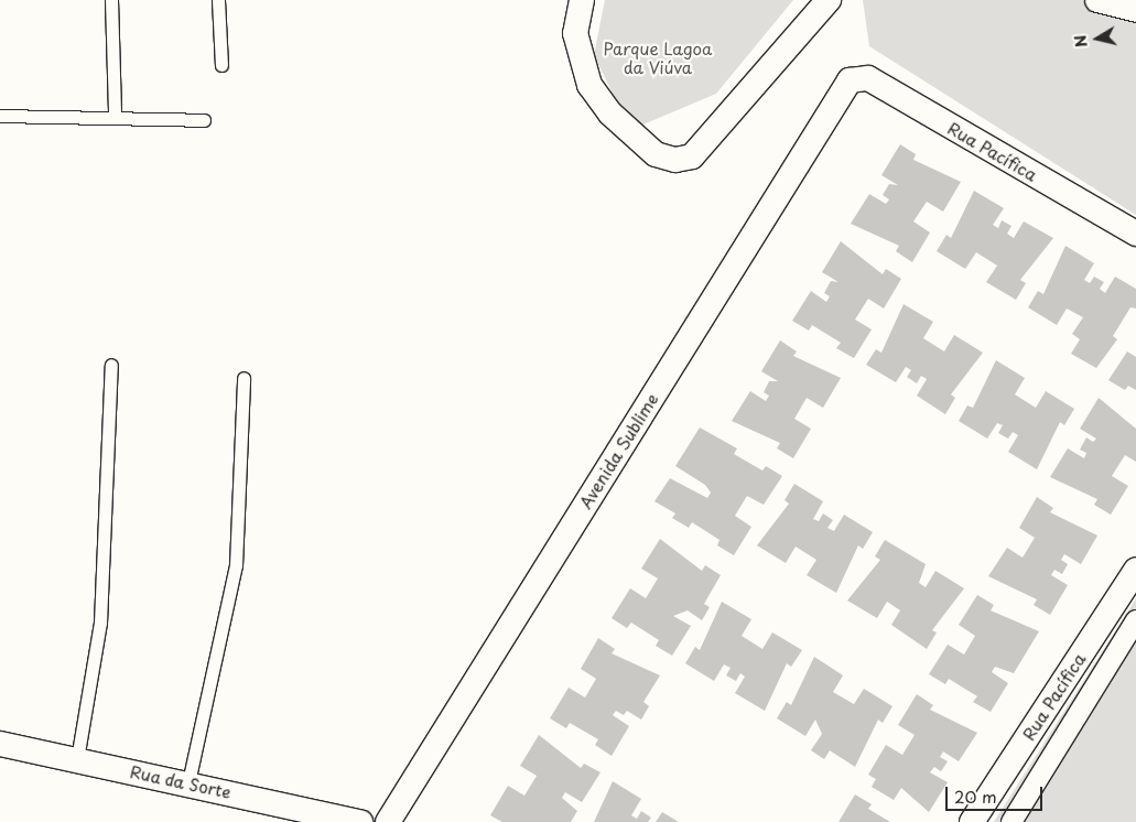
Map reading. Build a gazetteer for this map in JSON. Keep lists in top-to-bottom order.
{
  "streets": {
    "street": ["Rua Pacífica", "Avenida Sublime", "Rua da Sorte"]
  },
  "crossings": [
    ["Rua Pacífica", "Avenida Sublime"]
  ],
  "parks": ["Parque Lagoa da Viúva"],
  "scale_bar": "20 m",
  "north": "left"
}
